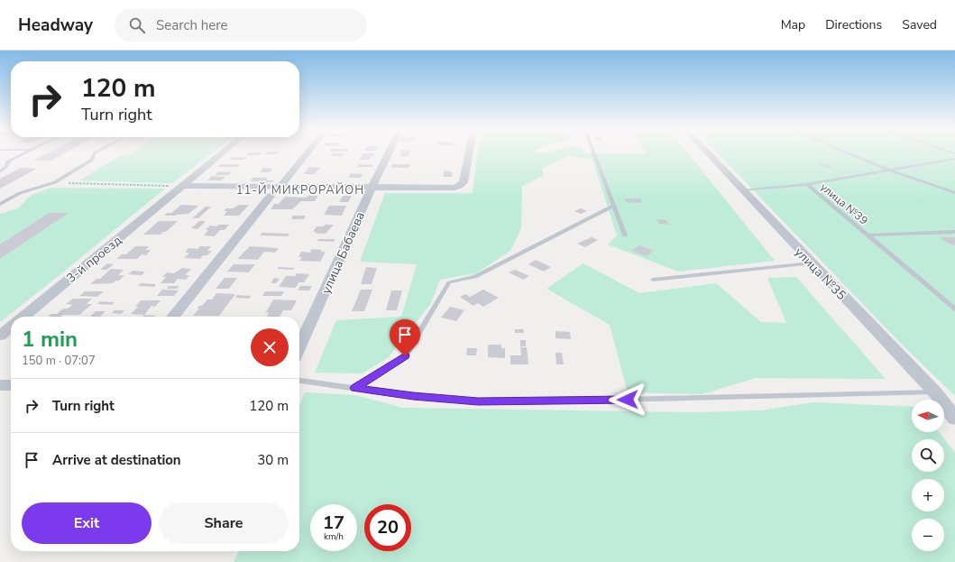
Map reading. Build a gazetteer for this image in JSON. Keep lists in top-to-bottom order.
{
  "streets": {
    "street": ["улица Бабаева", "3-й проезд", "улица №35"],
    "lane": ["улица №39"]
  },
  "districts": ["11-Й МИКРОРАЙОН"],
  "north": "left",
  "page": {
    "header": "Headway",
    "search": "Search here",
    "nav": ["Map", "Directions", "Saved"],
    "turn": ["120 m", "Turn right"],
    "heading": ["1 min", "150 m · 07:07"],
    "list": [
      {
        "name": "Turn right",
        "value": "120 m"
      },
      {
        "name": "Arrive at destination",
        "value": "30 m"
      }
    ],
    "map_buttons": ["+", "−"],
    "buttons": ["Exit", "Share"],
    "speed": "17 km/h",
    "limit": "20"
  }
}
